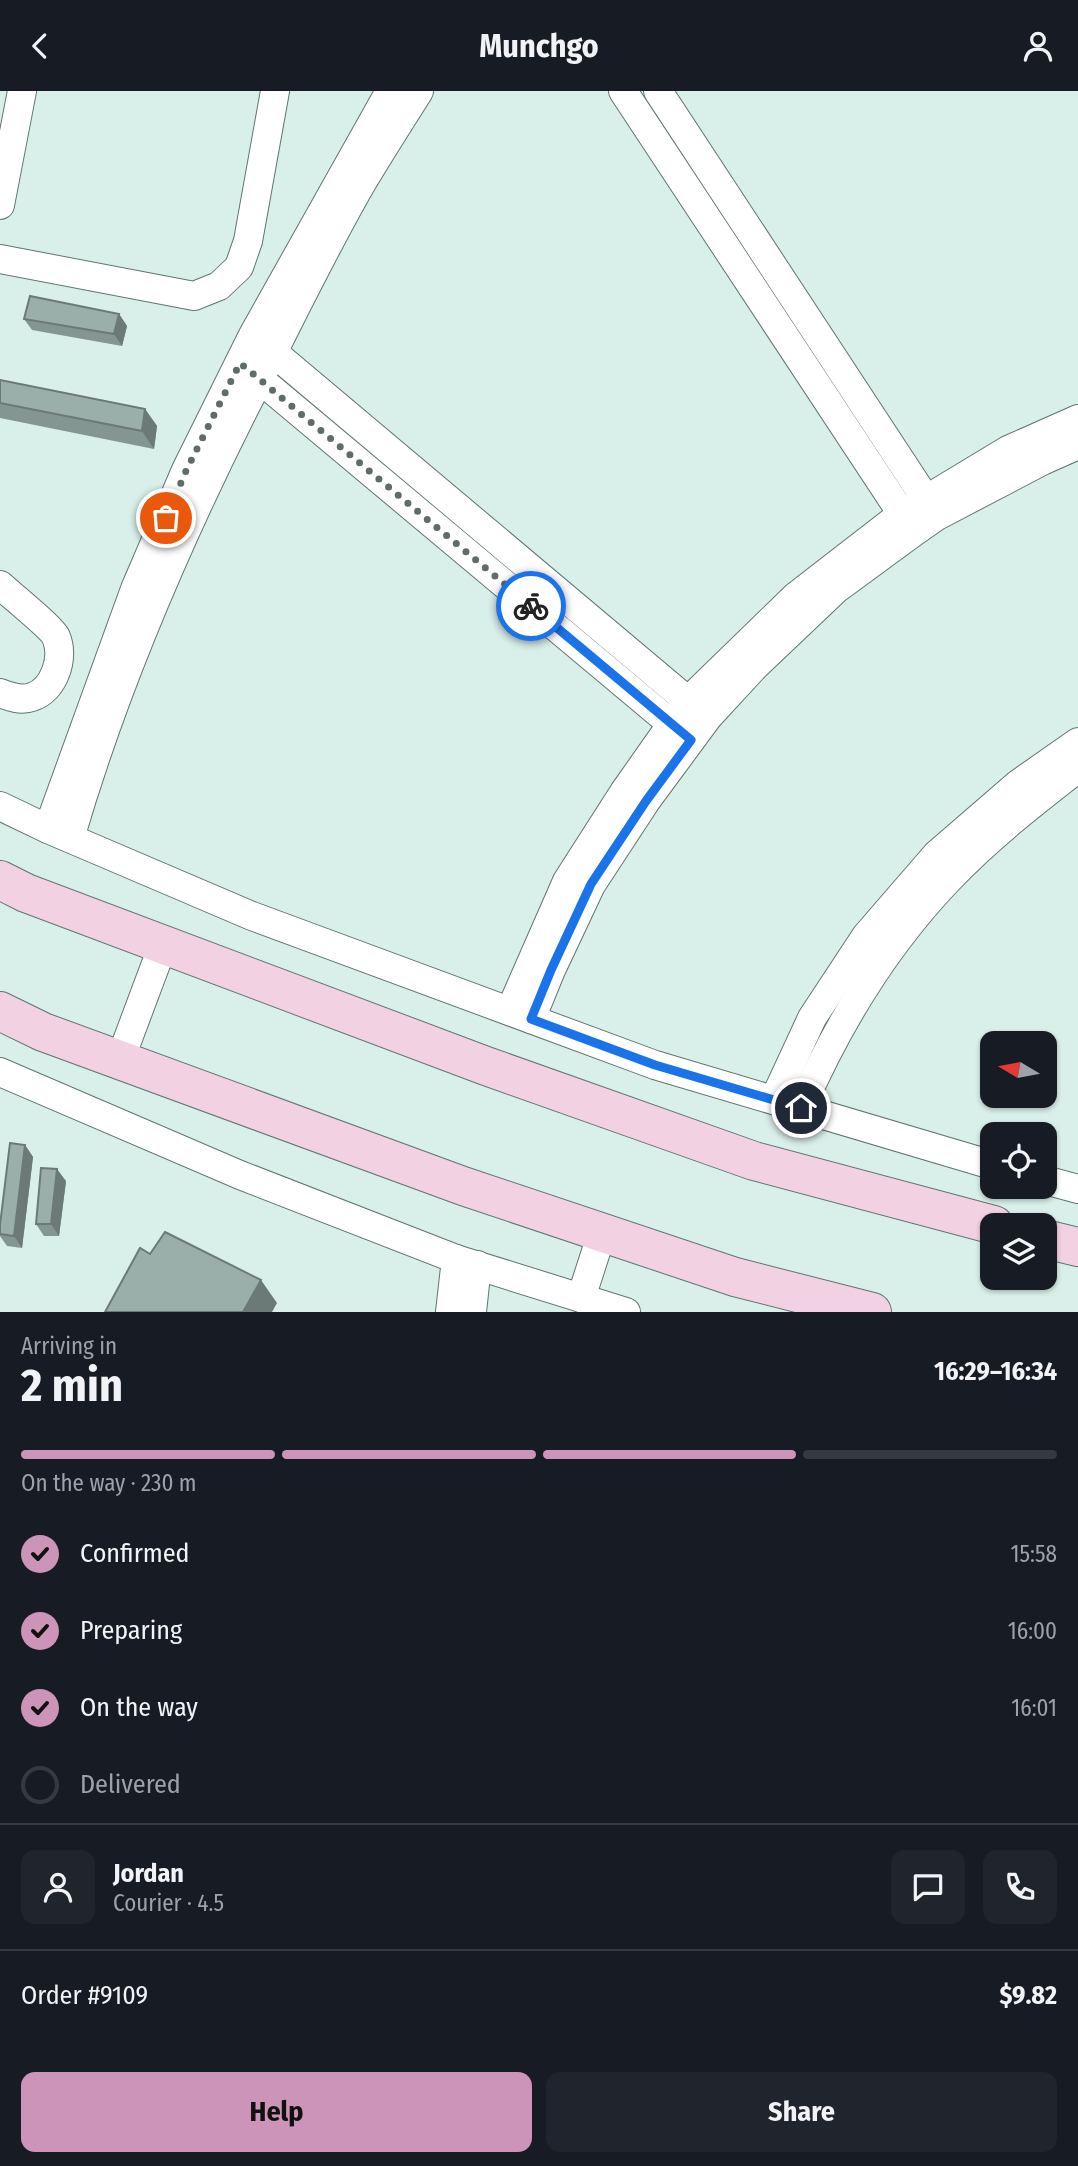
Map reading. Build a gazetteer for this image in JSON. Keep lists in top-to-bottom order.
{
  "north": "left",
  "page": {
    "header": "Munchgo",
    "heading": ["2 min", "Arriving in", "16:29–16:34"],
    "panel": [
      "Jordan",
      "Courier · 4.5",
      "Order #9109",
      "$9.82"
    ],
    "bar": "On the way · 230 m",
    "list": [
      ["Confirmed", "15:58"],
      ["Preparing", "16:00"],
      ["On the way", "16:01"],
      "Delivered"
    ],
    "buttons": ["Help", "Share"]
  }
}
